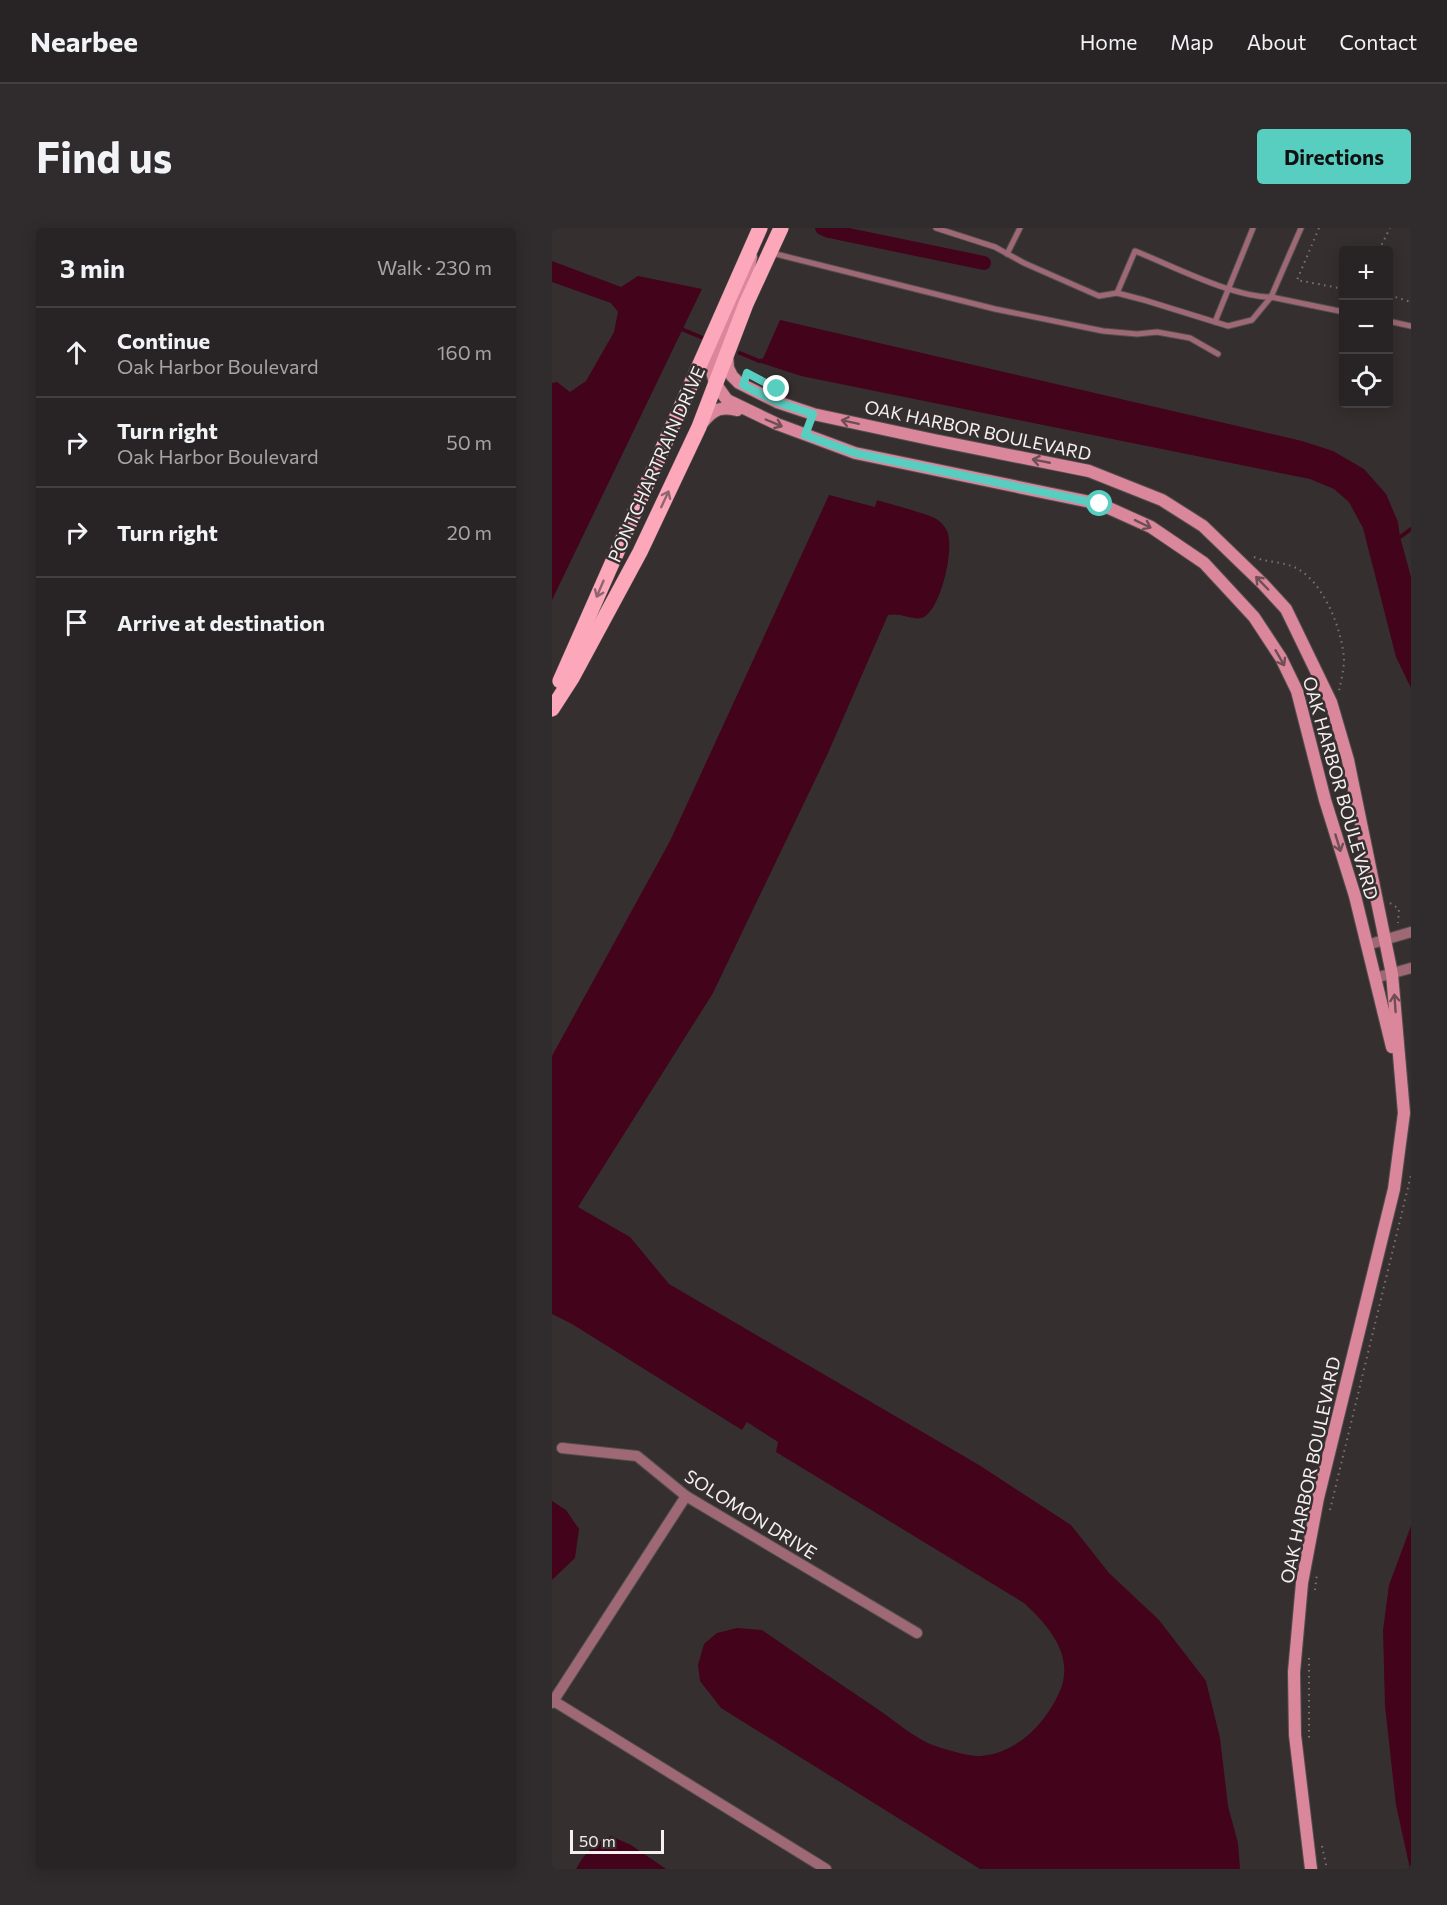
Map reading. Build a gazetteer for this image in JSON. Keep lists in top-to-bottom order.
{
  "streets": {
    "main road": ["PONTCHARTRAIN DRIVE"],
    "street": ["OAK HARBOR BOULEVARD", "SOLOMON DRIVE"]
  },
  "crossings": [
    ["OAK HARBOR BOULEVARD", "PONTCHARTRAIN DRIVE"]
  ],
  "scale_bar": "50 m",
  "page": {
    "header": "Nearbee",
    "nav": [
      "Home",
      "Map",
      "About",
      "Contact"
    ],
    "buttons": "Directions",
    "title": "Find us",
    "heading": ["3 min", "Walk · 230 m"],
    "map_buttons": ["+", "−"],
    "list": [
      ["Continue", "Oak Harbor Boulevard", "160 m"],
      ["Turn right", "Oak Harbor Boulevard", "50 m"],
      ["Turn right", "20 m"],
      "Arrive at destination"
    ],
    "scale": "50 m"
  }
}
